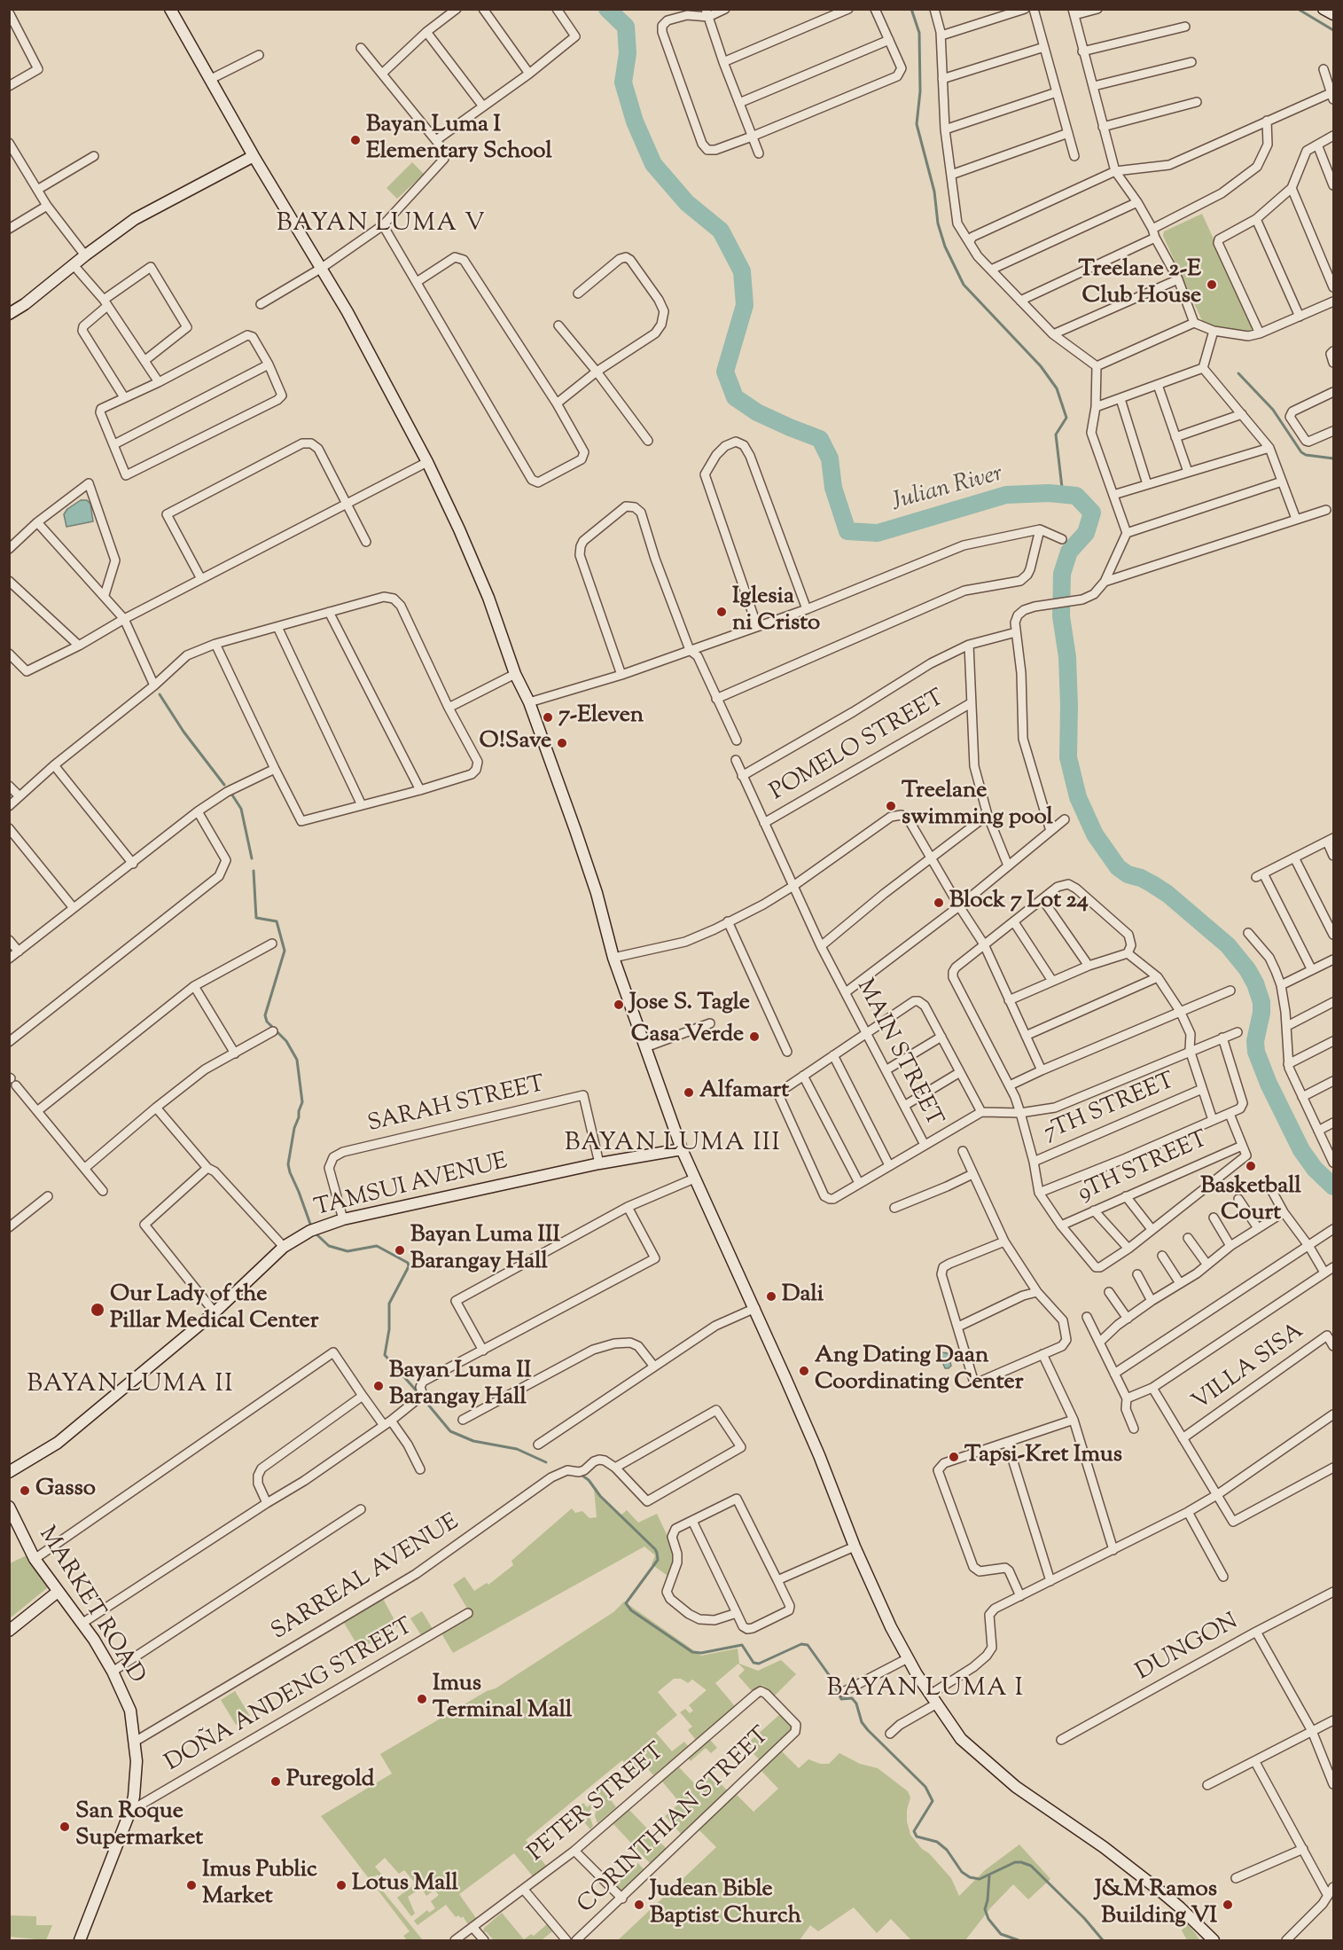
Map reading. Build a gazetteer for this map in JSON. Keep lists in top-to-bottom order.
{
  "streets": {
    "main road": ["TAMSUI AVENUE", "MARKET ROAD"],
    "street": [
      "POMELO STREET",
      "MAIN STREET",
      "SARAH STREET",
      "7TH STREET",
      "9TH STREET",
      "VILLA SISA",
      "SARREAL AVENUE",
      "DUNGON",
      "DOÑA ANDENG STREET",
      "PETER STREET",
      "CORINTHIAN STREET"
    ]
  },
  "crossings": [
    ["POMELO STREET", "MAIN STREET"],
    ["SARAH STREET", "TAMSUI AVENUE"],
    ["SARREAL AVENUE", "MARKET ROAD"],
    ["MARKET ROAD", "DOÑA ANDENG STREET"],
    ["PETER STREET", "CORINTHIAN STREET"]
  ],
  "districts": [
    "BAYAN LUMA V",
    "BAYAN LUMA III",
    "BAYAN LUMA II",
    "BAYAN LUMA I"
  ],
  "water": ["Julian River"],
  "places": [
    "Bayan Luma I Elementary School",
    "Treelane 2-E Club House",
    "Iglesia ni Cristo",
    "7-Eleven",
    "O!Save",
    "Treelane swimming pool",
    "Block 7 Lot 24",
    "Jose S. Tagle",
    "Casa Verde",
    "Alfamart",
    "Basketball Court",
    "Bayan Luma III Barangay Hall",
    "Dali",
    "Our Lady of the Pillar Medical Center",
    "Ang Dating Daan Coordinating Center",
    "Bayan Luma II Barangay Hall",
    "Tapsi-Kret Imus",
    "Gasso",
    "Imus Terminal Mall",
    "Puregold",
    "San Roque Supermarket",
    "Imus Public Market",
    "Lotus Mall",
    "Judean Bible Baptist Church",
    "J&M Ramos Building VI"
  ]
}
